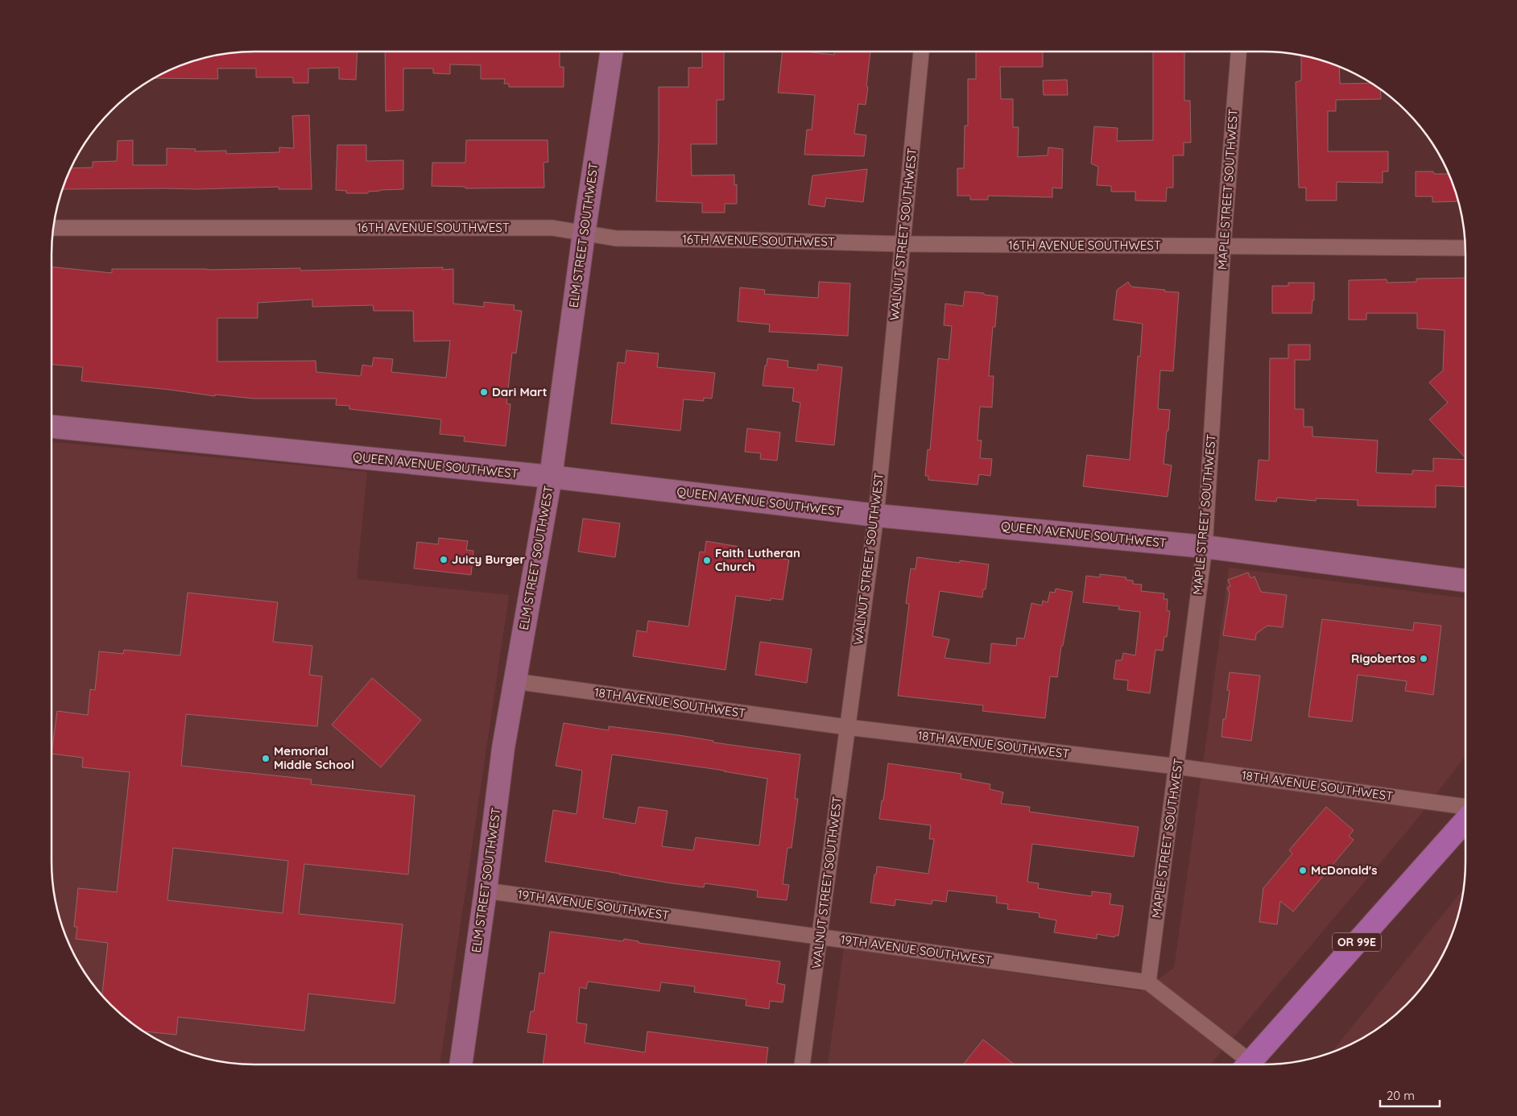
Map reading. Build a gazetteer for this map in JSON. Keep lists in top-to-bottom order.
{
  "streets": {
    "main road": ["ELM STREET SOUTHWEST", "QUEEN AVENUE SOUTHWEST", "OR 99E"],
    "street": [
      "MAPLE STREET SOUTHWEST",
      "16TH AVENUE SOUTHWEST",
      "WALNUT STREET SOUTHWEST",
      "18TH AVENUE SOUTHWEST",
      "19TH AVENUE SOUTHWEST"
    ]
  },
  "crossings": [
    ["MAPLE STREET SOUTHWEST", "16TH AVENUE SOUTHWEST"],
    ["MAPLE STREET SOUTHWEST", "QUEEN AVENUE SOUTHWEST"],
    ["MAPLE STREET SOUTHWEST", "18TH AVENUE SOUTHWEST"],
    ["MAPLE STREET SOUTHWEST", "19TH AVENUE SOUTHWEST"],
    ["16TH AVENUE SOUTHWEST", "WALNUT STREET SOUTHWEST"],
    ["16TH AVENUE SOUTHWEST", "ELM STREET SOUTHWEST"],
    ["WALNUT STREET SOUTHWEST", "QUEEN AVENUE SOUTHWEST"],
    ["WALNUT STREET SOUTHWEST", "18TH AVENUE SOUTHWEST"],
    ["WALNUT STREET SOUTHWEST", "19TH AVENUE SOUTHWEST"],
    ["ELM STREET SOUTHWEST", "QUEEN AVENUE SOUTHWEST"],
    ["ELM STREET SOUTHWEST", "18TH AVENUE SOUTHWEST"],
    ["ELM STREET SOUTHWEST", "19TH AVENUE SOUTHWEST"]
  ],
  "places": [
    "Dari Mart",
    "Juicy Burger",
    "Faith Lutheran Church",
    "Rigobertos",
    "Memorial Middle School",
    "McDonald's"
  ],
  "scale_bar": "20 m"
}
